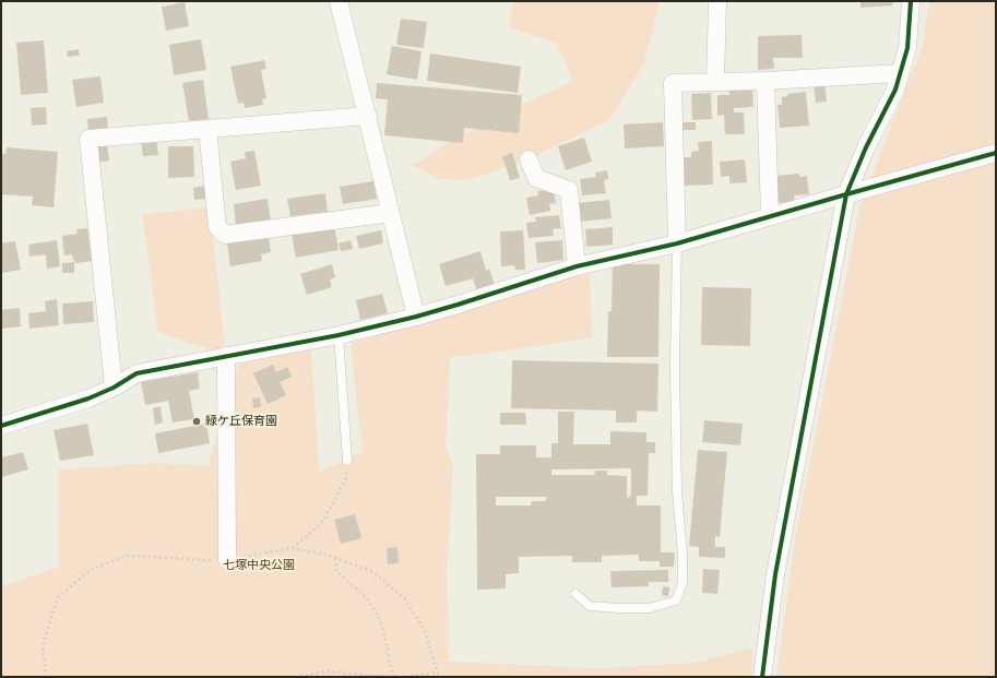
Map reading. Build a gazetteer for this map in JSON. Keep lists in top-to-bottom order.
{
  "parks": ["七塚中央公園"],
  "places": ["緑ケ丘保育園"]
}
